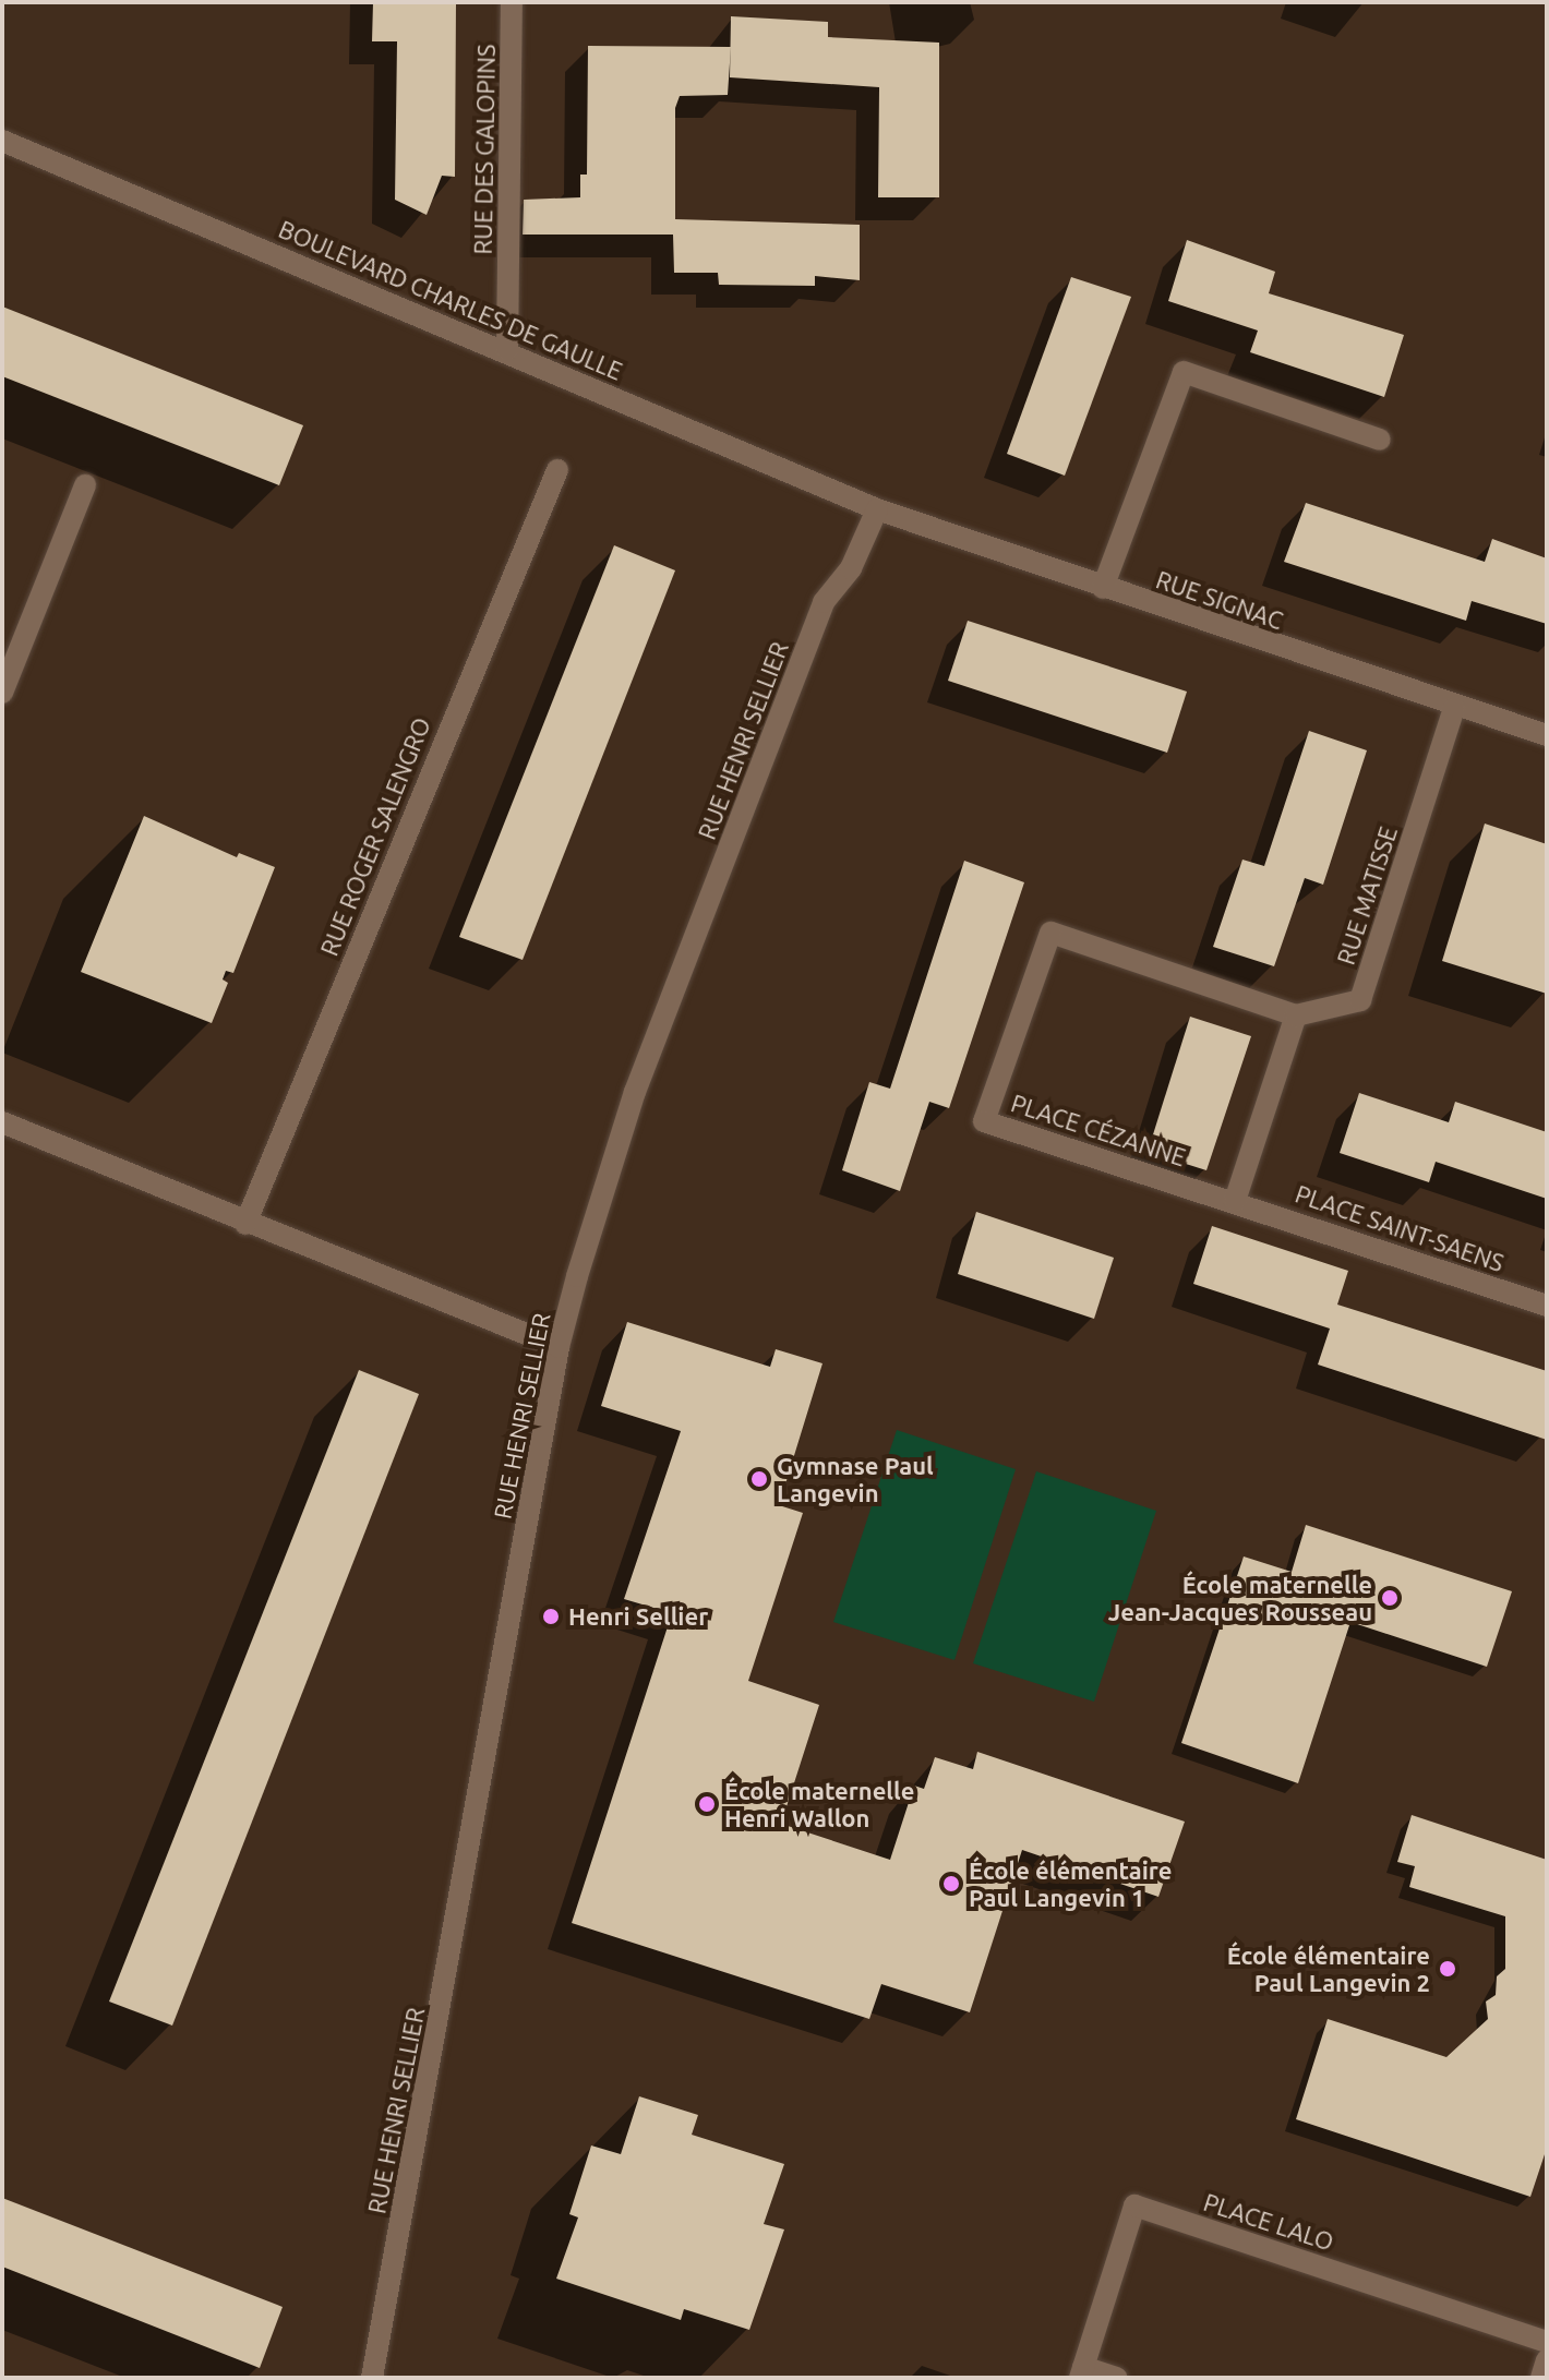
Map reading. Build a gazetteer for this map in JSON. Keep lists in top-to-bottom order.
{
  "streets": {
    "street": [
      "RUE DES GALOPINS",
      "BOULEVARD CHARLES DE GAULLE",
      "RUE SIGNAC",
      "RUE HENRI SELLIER",
      "RUE ROGER SALENGRO",
      "RUE MATISSE",
      "PLACE CÉZANNE",
      "PLACE SAINT-SAENS",
      "PLACE LALO"
    ]
  },
  "crossings": [
    ["RUE DES GALOPINS", "BOULEVARD CHARLES DE GAULLE"],
    ["BOULEVARD CHARLES DE GAULLE", "RUE SIGNAC"],
    ["BOULEVARD CHARLES DE GAULLE", "RUE HENRI SELLIER"],
    ["RUE SIGNAC", "RUE HENRI SELLIER"],
    ["RUE SIGNAC", "RUE MATISSE"],
    ["RUE MATISSE", "PLACE CÉZANNE"],
    ["PLACE CÉZANNE", "PLACE SAINT-SAENS"]
  ],
  "places": [
    "Gymnase Paul Langevin",
    "École maternelle Jean-Jacques Rousseau",
    "Henri Sellier",
    "École maternelle Henri Wallon",
    "École élémentaire Paul Langevin 1",
    "École élémentaire Paul Langevin 2"
  ]
}
